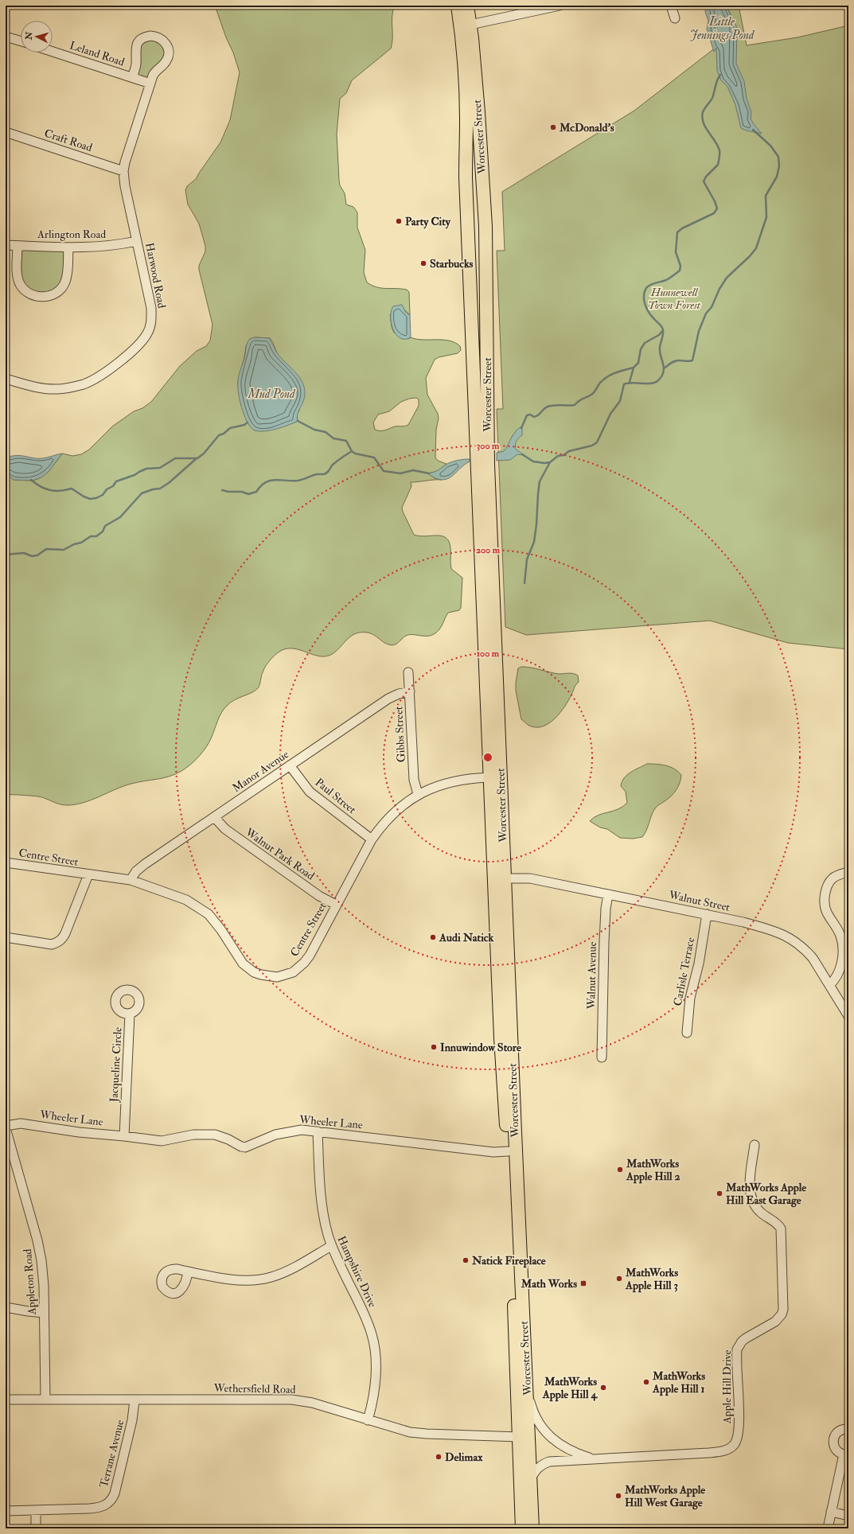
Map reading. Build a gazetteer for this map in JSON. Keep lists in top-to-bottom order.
{
  "streets": {
    "highway": ["Worcester Street"],
    "street": [
      "Leland Road",
      "Craft Road",
      "Arlington Road",
      "Harwood Road",
      "Gibbs Street",
      "Manor Avenue",
      "Paul Street",
      "Walnut Park Road",
      "Centre Street",
      "Walnut Street",
      "Carlisle Terrace",
      "Walnut Avenue",
      "Jacqueline Circle",
      "Wheeler Lane",
      "Hampshire Drive",
      "Appleton Road",
      "Apple Hill Drive",
      "Wethersfield Road",
      "Terrane Avenue"
    ]
  },
  "crossings": [
    ["Leland Road", "Harwood Road"],
    ["Worcester Street", "Centre Street"],
    ["Worcester Street", "Walnut Street"],
    ["Worcester Street", "Wheeler Lane"],
    ["Worcester Street", "Apple Hill Drive"],
    ["Worcester Street", "Wethersfield Road"],
    ["Craft Road", "Harwood Road"],
    ["Arlington Road", "Harwood Road"],
    ["Gibbs Street", "Manor Avenue"],
    ["Gibbs Street", "Centre Street"],
    ["Manor Avenue", "Paul Street"],
    ["Manor Avenue", "Walnut Park Road"],
    ["Manor Avenue", "Centre Street"],
    ["Paul Street", "Centre Street"],
    ["Walnut Park Road", "Centre Street"],
    ["Walnut Street", "Carlisle Terrace"],
    ["Walnut Street", "Walnut Avenue"],
    ["Jacqueline Circle", "Wheeler Lane"],
    ["Wheeler Lane", "Hampshire Drive"],
    ["Hampshire Drive", "Wethersfield Road"],
    ["Appleton Road", "Wethersfield Road"],
    ["Wethersfield Road", "Terrane Avenue"]
  ],
  "water": ["Little Jennings Pond", "Mud Pond"],
  "parks": ["Hunnewell Town Forest"],
  "places": {
    "other": [
      "McDonald's",
      "Party City",
      "Starbucks",
      "Audi Natick",
      "Innuwindow Store",
      "MathWorks Apple Hill 2",
      "MathWorks Apple Hill East Garage",
      "Natick Fireplace",
      "MathWorks Apple Hill 3",
      "MathWorks Apple Hill 1",
      "MathWorks Apple Hill 4",
      "Delimax",
      "MathWorks Apple Hill West Garage"
    ],
    "transit": ["Math Works"]
  },
  "north": "left",
  "rings": ["300 m", "200 m", "100 m"]
}
